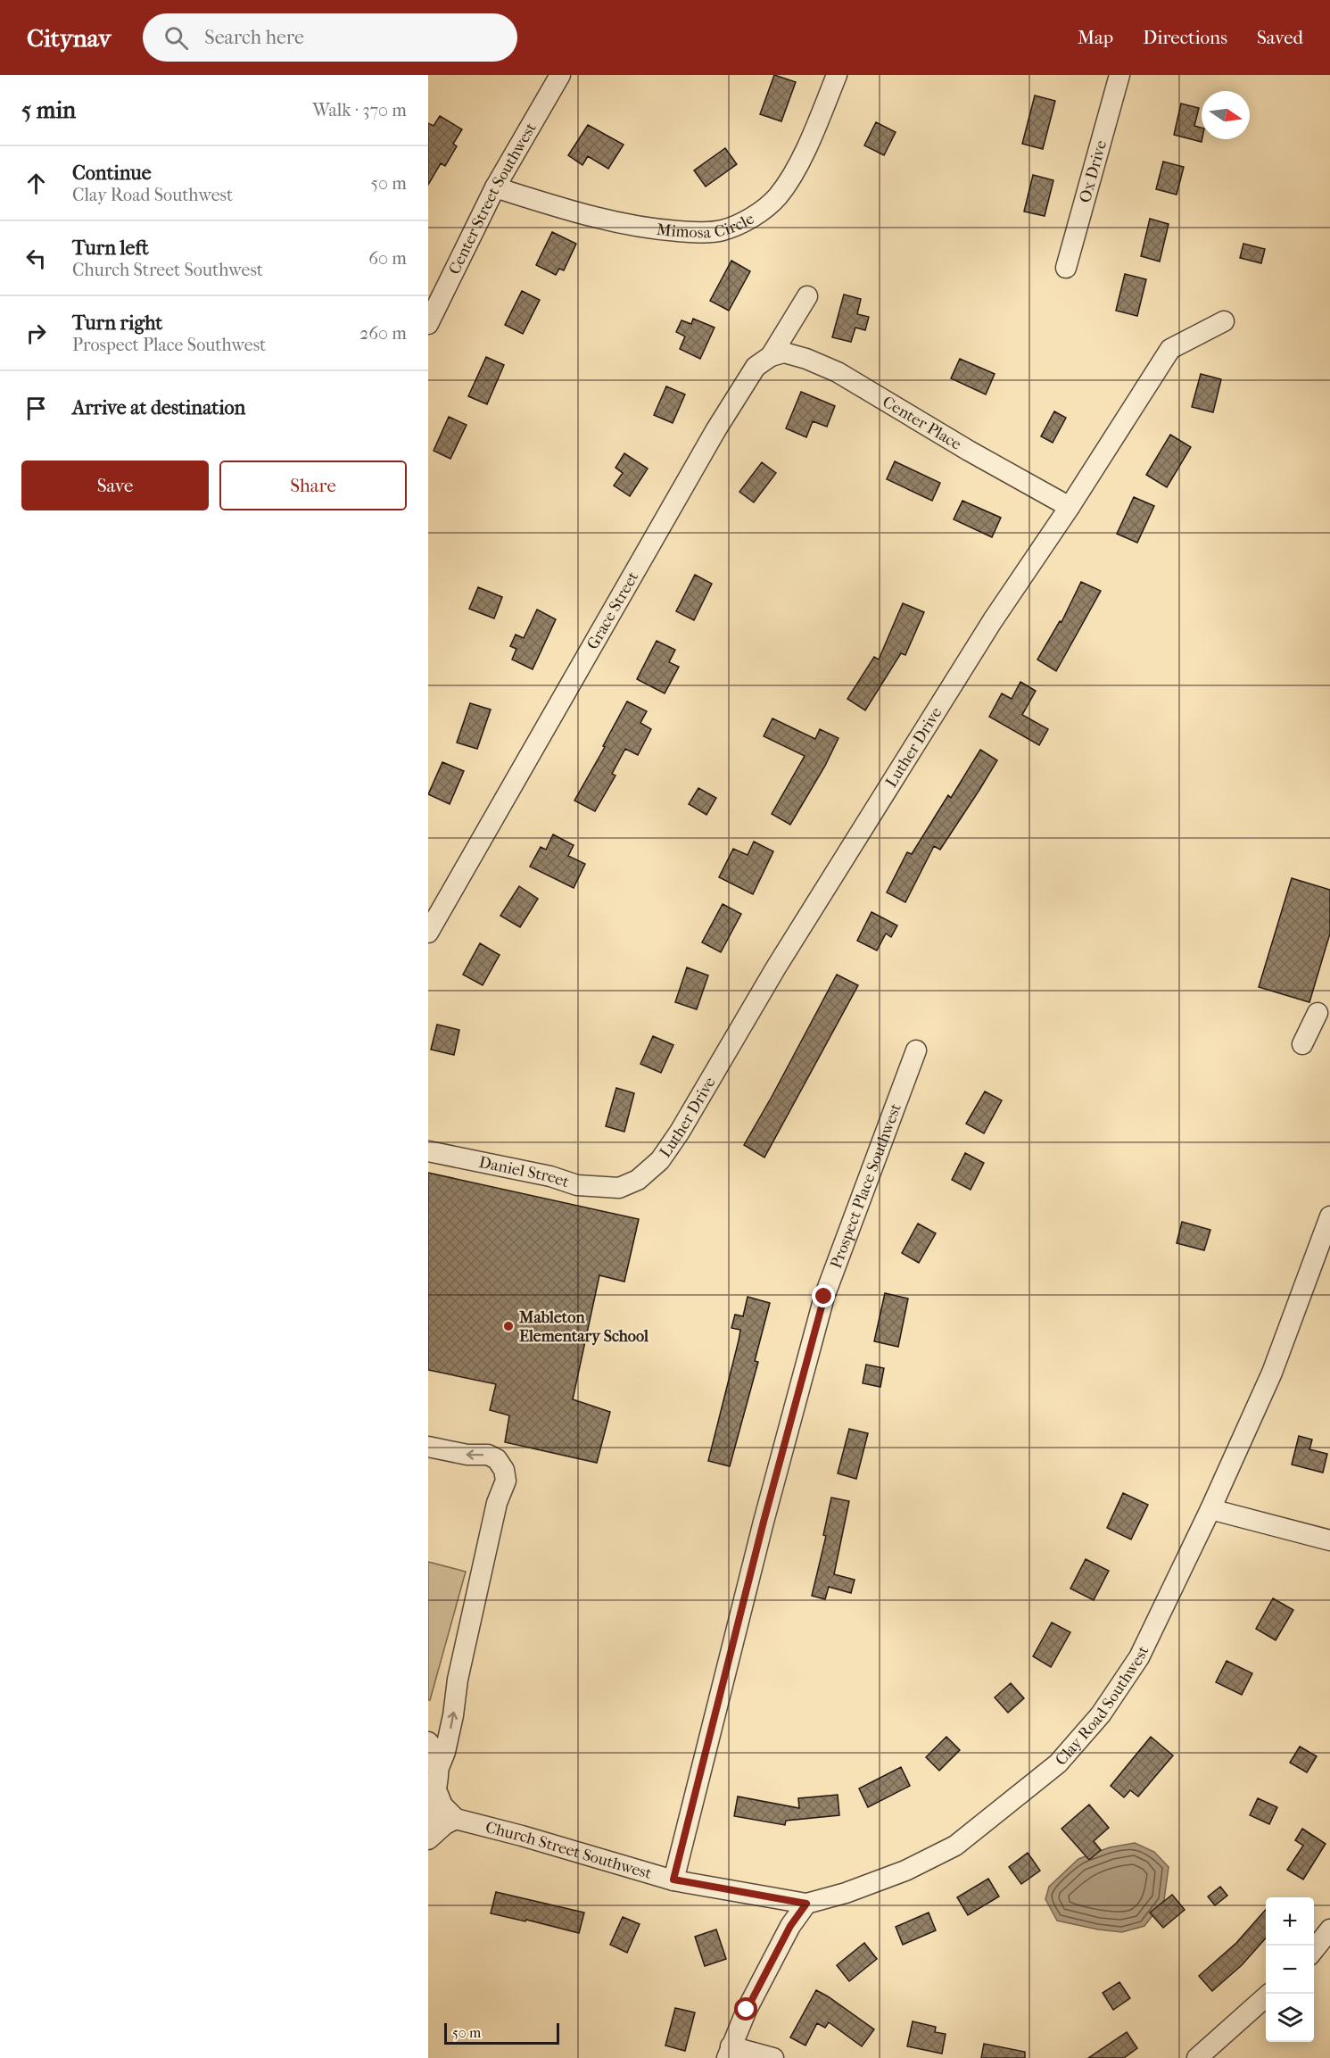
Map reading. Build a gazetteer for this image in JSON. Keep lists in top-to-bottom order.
{
  "streets": {
    "street": [
      "Ox Drive",
      "Center Street Southwest",
      "Mimosa Circle",
      "Center Place",
      "Grace Street",
      "Luther Drive",
      "Daniel Street",
      "Prospect Place Southwest",
      "Clay Road Southwest",
      "Church Street Southwest"
    ]
  },
  "crossings": [
    ["Center Street Southwest", "Mimosa Circle"],
    ["Center Place", "Grace Street"],
    ["Center Place", "Luther Drive"],
    ["Luther Drive", "Daniel Street"],
    ["Prospect Place Southwest", "Church Street Southwest"],
    ["Clay Road Southwest", "Church Street Southwest"]
  ],
  "places": ["Mableton Elementary School"],
  "scale_bar": "50 m",
  "north": "right",
  "page": {
    "header": "Citynav",
    "search": "Search here",
    "nav": ["Map", "Directions", "Saved"],
    "heading": ["5 min", "Walk · 370 m"],
    "list": [
      ["Continue", "Clay Road Southwest", "50 m"],
      ["Turn left", "Church Street Southwest", "60 m"],
      ["Turn right", "Prospect Place Southwest", "260 m"],
      "Arrive at destination"
    ],
    "buttons": ["Save", "Share"],
    "map_buttons": ["+", "−"],
    "scale": "50 m"
  }
}
